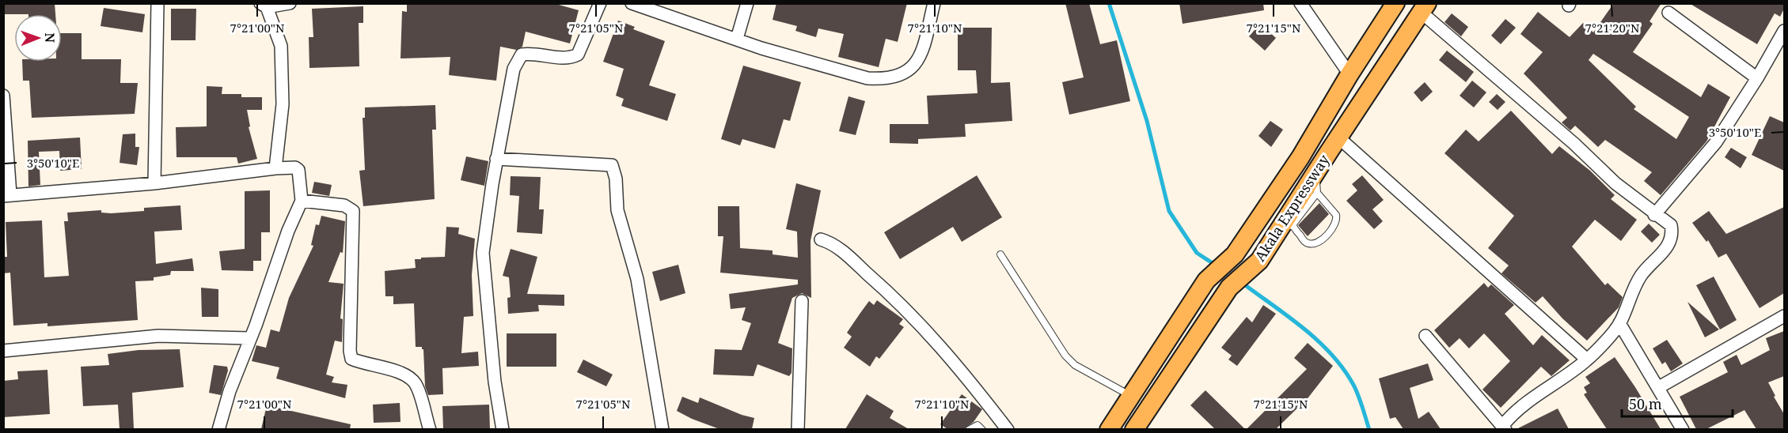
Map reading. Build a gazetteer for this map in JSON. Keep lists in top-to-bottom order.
{
  "streets": {
    "main road": ["Akala Expressway"]
  },
  "scale_bar": "50 m",
  "north": "right",
  "coordinates": [
    "7°21'00\"N",
    "7°21'05\"N",
    "7°21'10\"N",
    "7°21'15\"N",
    "7°21'20\"N",
    "3°50'10\"E"
  ]
}
